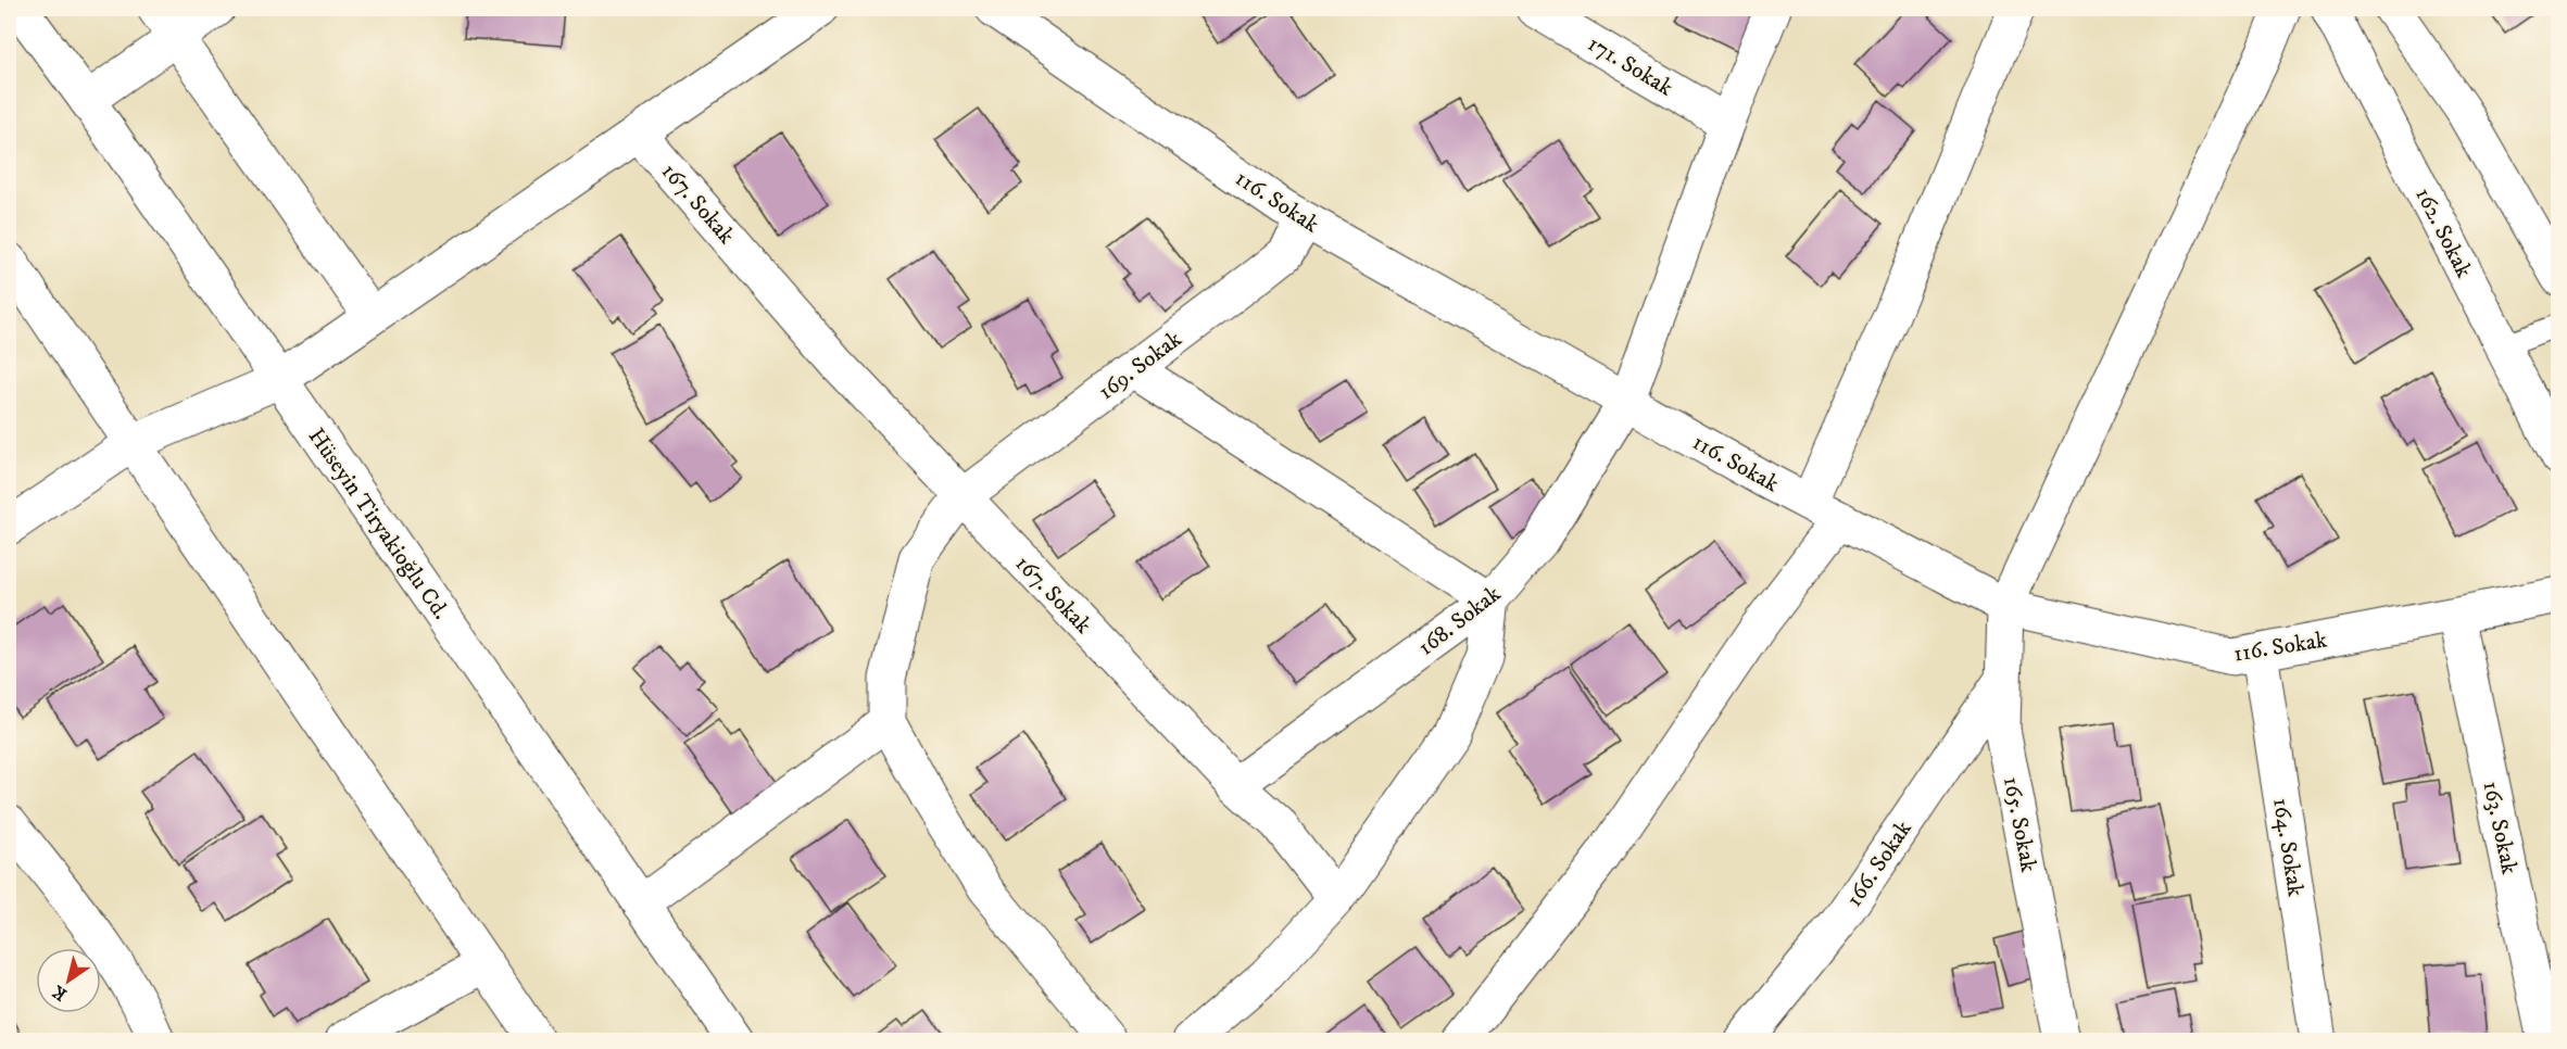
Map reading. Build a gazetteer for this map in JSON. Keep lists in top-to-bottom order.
{
  "streets": {
    "street": [
      "171. Sokak",
      "116. Sokak",
      "167. Sokak",
      "162. Sokak",
      "169. Sokak",
      "Hüseyin Tiryakioğlu Cd.",
      "168. Sokak",
      "165. Sokak",
      "163. Sokak",
      "164. Sokak",
      "166. Sokak"
    ]
  },
  "crossings": [
    ["171. Sokak", "168. Sokak"],
    ["116. Sokak", "169. Sokak"],
    ["116. Sokak", "168. Sokak"],
    ["116. Sokak", "165. Sokak"],
    ["116. Sokak", "163. Sokak"],
    ["116. Sokak", "164. Sokak"],
    ["167. Sokak", "169. Sokak"],
    ["167. Sokak", "168. Sokak"],
    ["165. Sokak", "166. Sokak"]
  ],
  "north": "bottom left"
}
